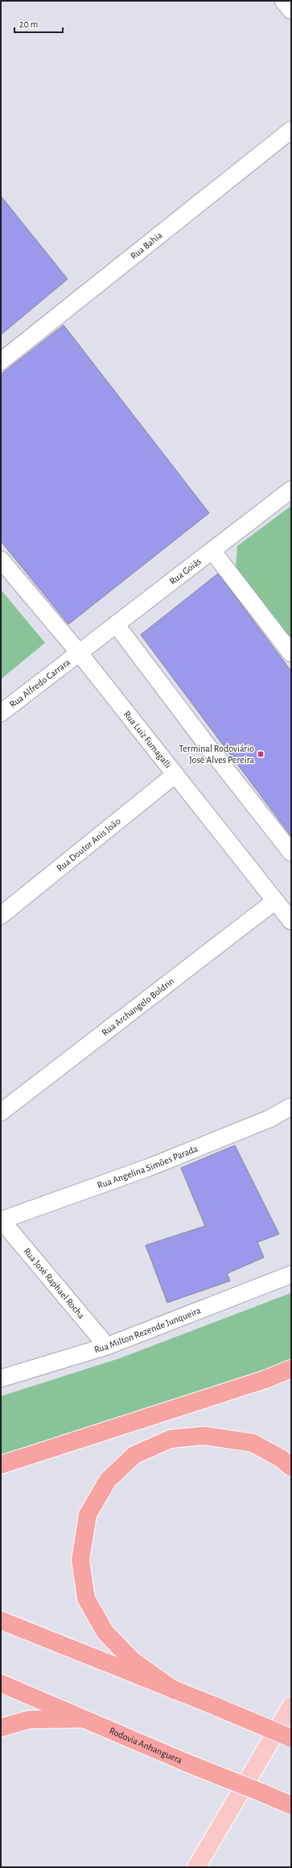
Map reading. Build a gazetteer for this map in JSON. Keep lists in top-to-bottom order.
{
  "streets": {
    "highway": ["Rodovia Anhanguera"],
    "street": [
      "Rua Bahia",
      "Rua Goiás",
      "Rua Alfredo Carrara",
      "Rua Luiz Fumagalli",
      "Rua Doutor Anis João",
      "Rua Archangelo Boldrin",
      "Rua Angelina Simões Parada",
      "Rua José Raphael Rocha",
      "Rua Milton Rezende Junqueira"
    ]
  },
  "crossings": [
    ["Rua Goiás", "Rua Alfredo Carrara"],
    ["Rua Goiás", "Rua Luiz Fumagalli"],
    ["Rua Alfredo Carrara", "Rua Luiz Fumagalli"],
    ["Rua Luiz Fumagalli", "Rua Doutor Anis João"],
    ["Rua Luiz Fumagalli", "Rua Archangelo Boldrin"],
    ["Rua Angelina Simões Parada", "Rua José Raphael Rocha"],
    ["Rua José Raphael Rocha", "Rua Milton Rezende Junqueira"]
  ],
  "places": {
    "transit": ["Terminal Rodoviário José Alves Pereira"]
  },
  "scale_bar": "20 m"
}
